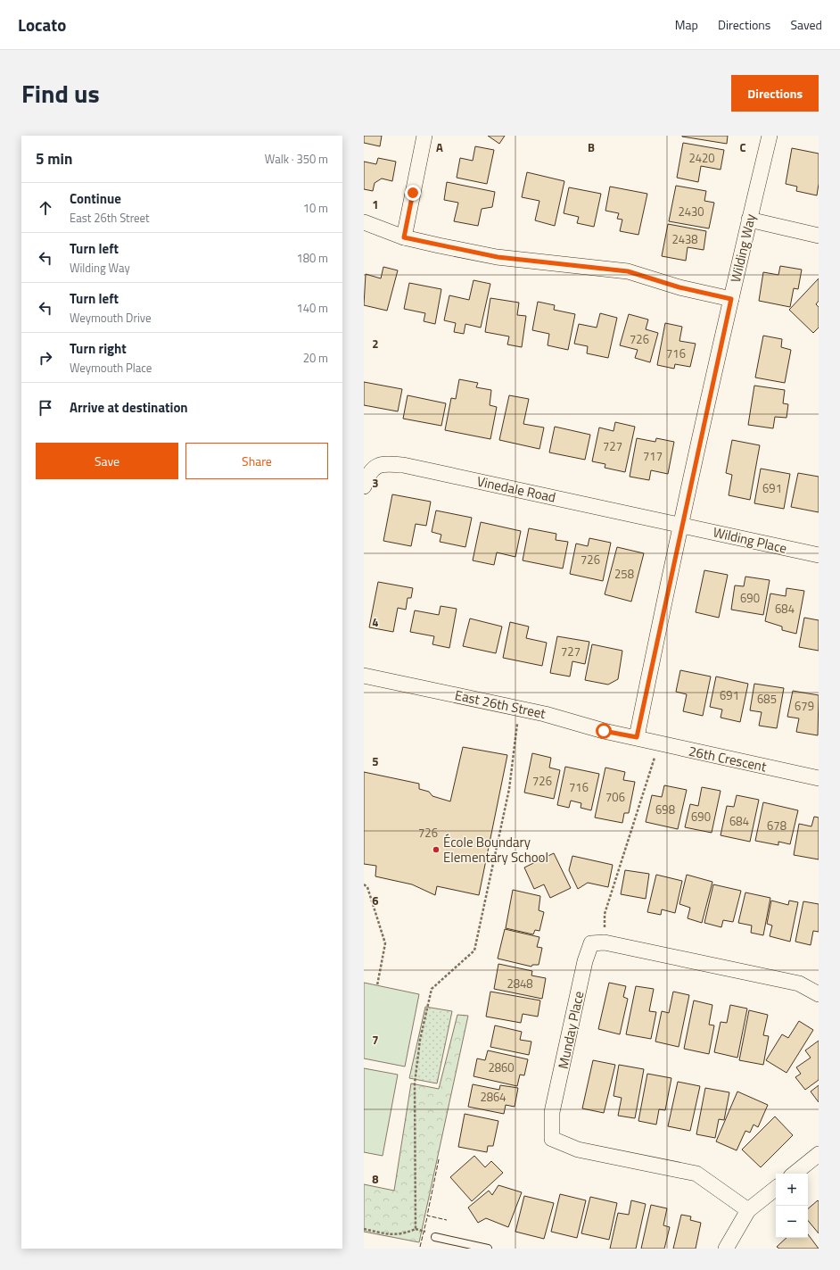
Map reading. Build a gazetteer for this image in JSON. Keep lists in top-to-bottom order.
{
  "streets": {
    "street": [
      "Wilding Way",
      "Vinedale Road",
      "Wilding Place",
      "East 26th Street",
      "26th Crescent",
      "Munday Place"
    ]
  },
  "crossings": [
    ["Wilding Way", "Vinedale Road"],
    ["Wilding Way", "Wilding Place"],
    ["Wilding Way", "East 26th Street"],
    ["Wilding Way", "26th Crescent"],
    ["Vinedale Road", "Wilding Place"],
    ["East 26th Street", "26th Crescent"]
  ],
  "places": ["École Boundary Elementary School"],
  "house_numbers": [
    "2420",
    "2430",
    "2438",
    "726",
    "716",
    "727",
    "717",
    "691",
    "726",
    "258",
    "690",
    "684",
    "727",
    "691",
    "685",
    "679",
    "726",
    "716",
    "706",
    "698",
    "690",
    "684",
    "678",
    "726",
    "2848",
    "2860",
    "2864"
  ],
  "page": {
    "header": "Locato",
    "nav": ["Map", "Directions", "Saved"],
    "title": "Find us",
    "buttons": [
      "Directions",
      ["Save", "Share"]
    ],
    "heading": ["5 min", "Walk · 350 m"],
    "list": [
      ["Continue", "East 26th Street", "10 m"],
      ["Turn left", "Wilding Way", "180 m"],
      ["Turn left", "Weymouth Drive", "140 m"],
      ["Turn right", "Weymouth Place", "20 m"],
      "Arrive at destination"
    ],
    "map_buttons": ["+", "−"]
  },
  "grid": {
    "columns": ["A", "B", "C"],
    "rows": [
      "1",
      "2",
      "3",
      "4",
      "5",
      "6",
      "7",
      "8"
    ]
  }
}
